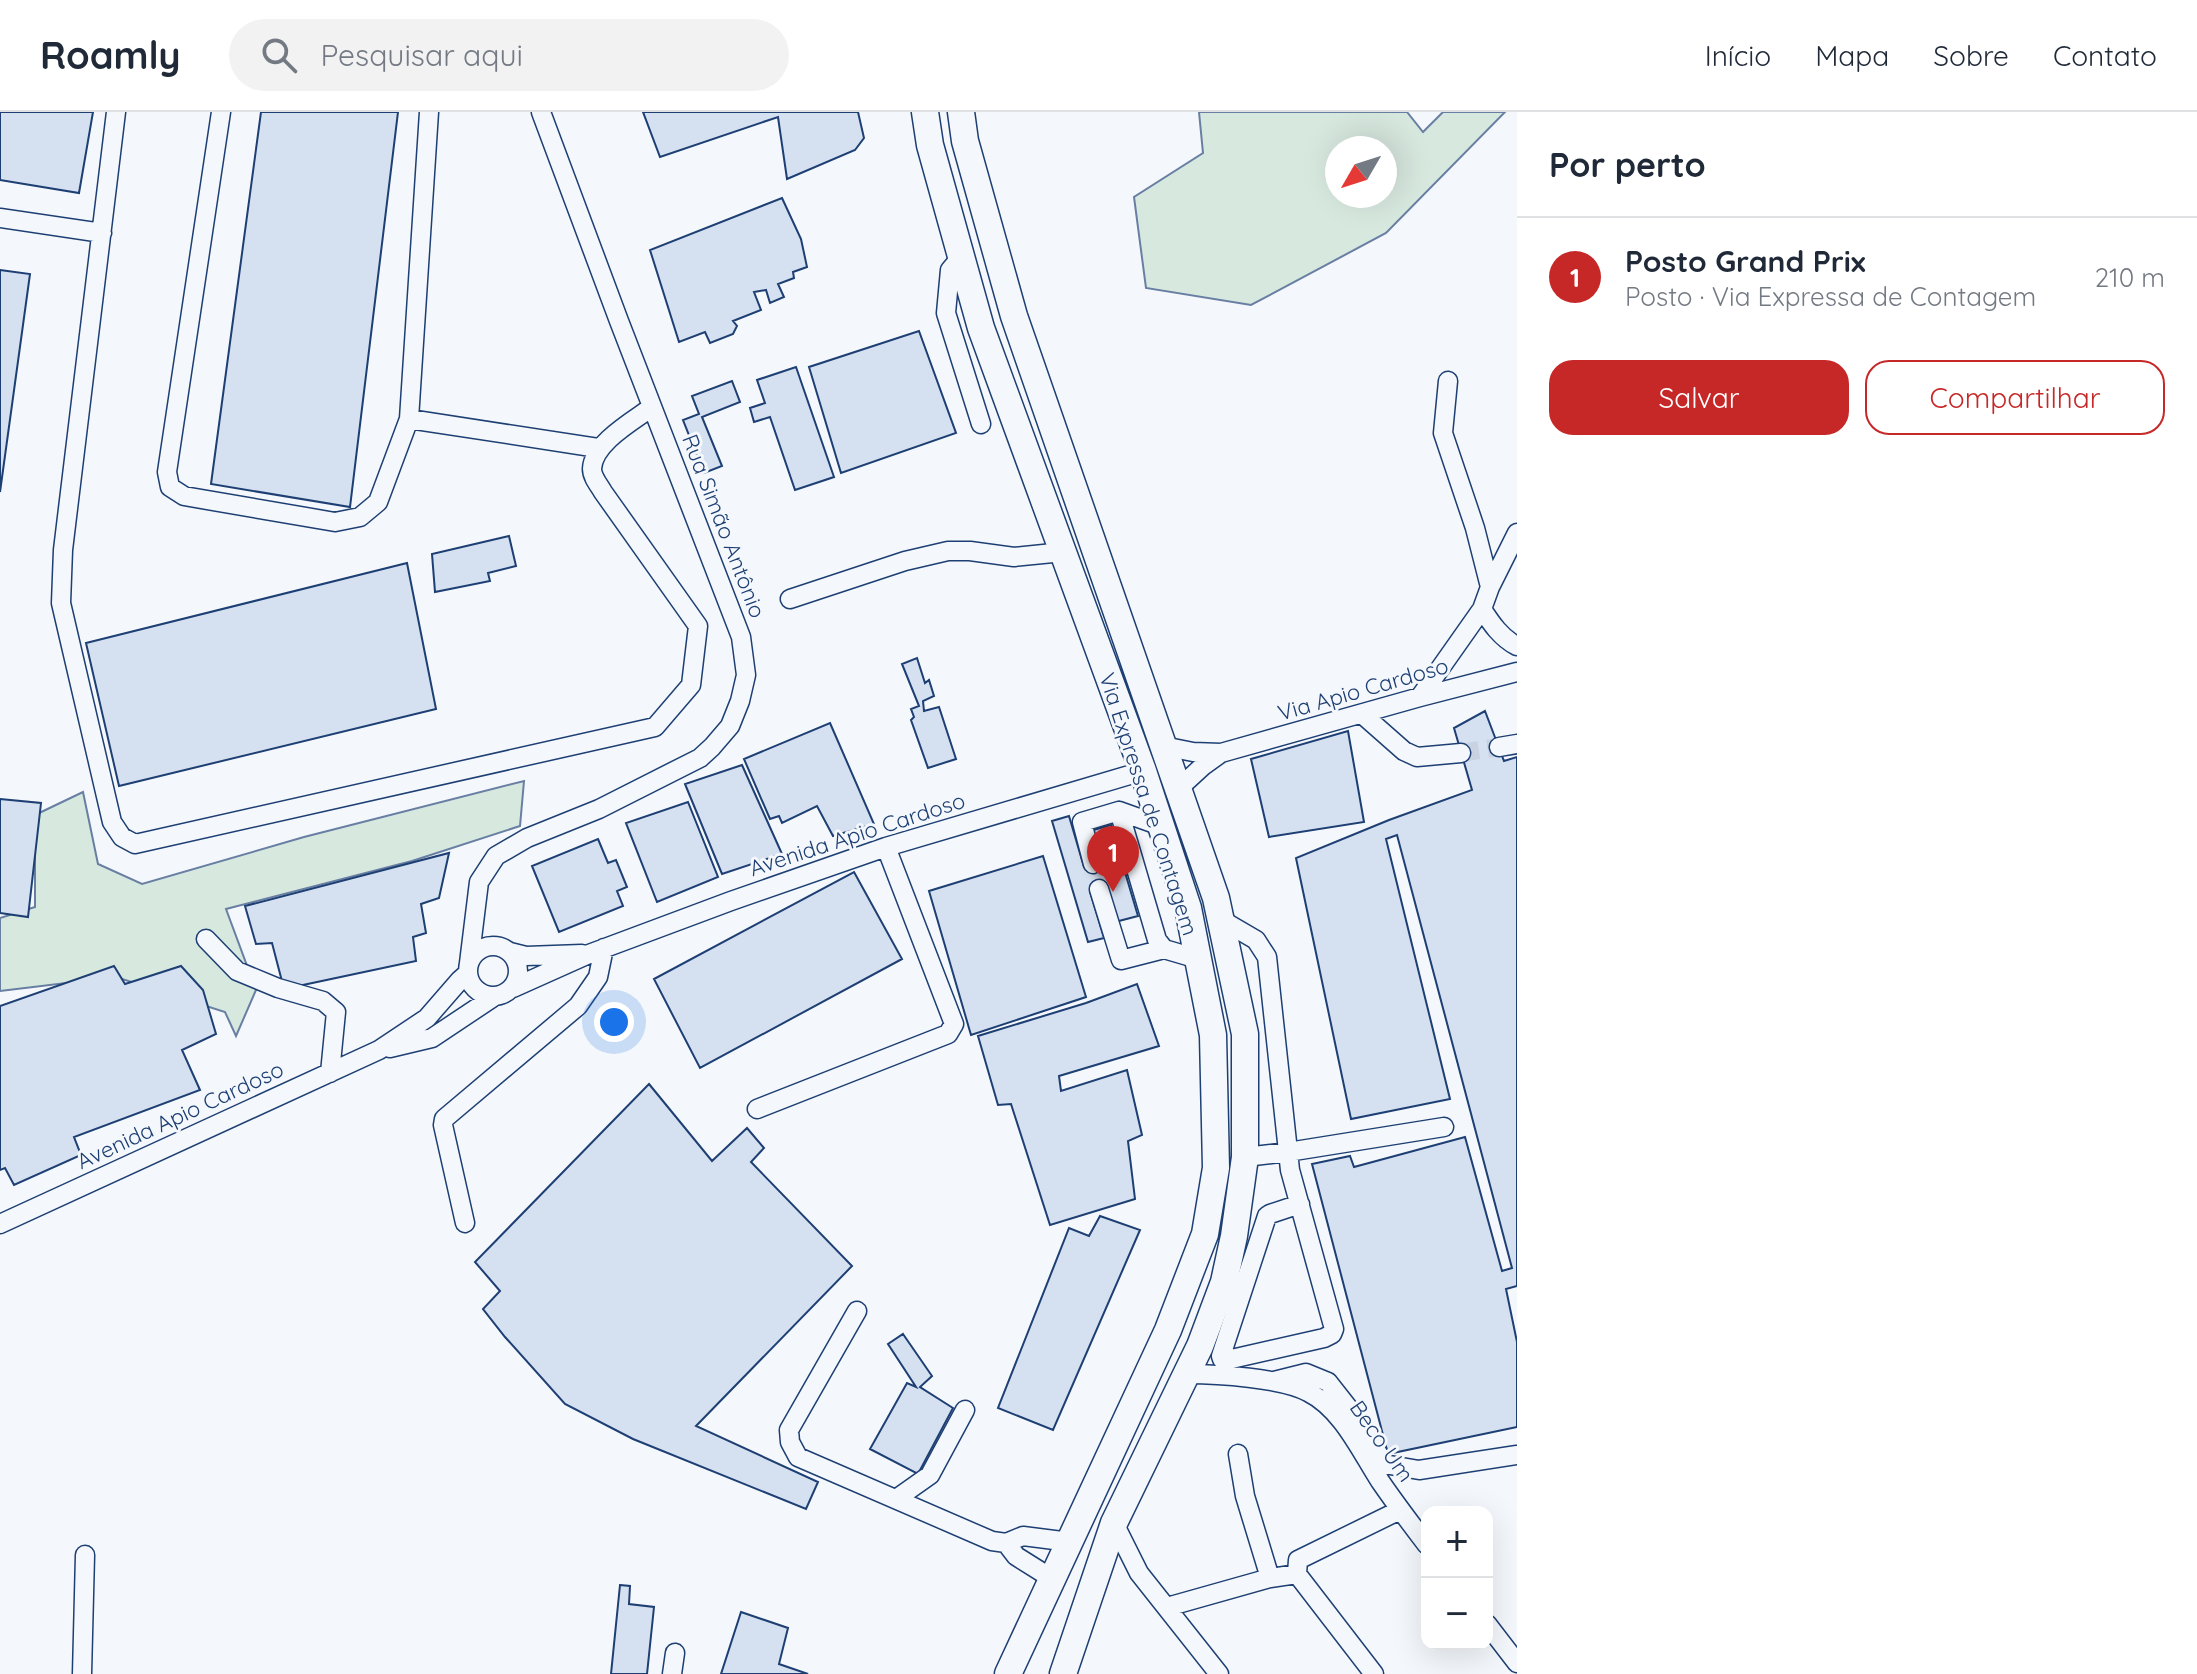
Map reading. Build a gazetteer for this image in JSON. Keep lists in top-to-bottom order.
{
  "streets": {
    "highway": ["Via Expressa de Contagem"],
    "street": [
      "Rua Simão Antônio",
      "Via Apio Cardoso",
      "Avenida Apio Cardoso",
      "Beco Um"
    ]
  },
  "crossings": [
    ["Rua Simão Antônio", "Avenida Apio Cardoso"],
    ["Via Apio Cardoso", "Via Expressa de Contagem"],
    ["Via Expressa de Contagem", "Avenida Apio Cardoso"],
    ["Via Expressa de Contagem", "Beco Um"]
  ],
  "north": "bottom left",
  "page": {
    "header": "Roamly",
    "search": "Pesquisar aqui",
    "nav": [
      "Início",
      "Mapa",
      "Sobre",
      "Contato"
    ],
    "heading": "Por perto",
    "list": [
      {
        "mark": "1",
        "name": "Posto Grand Prix",
        "note": "Posto · Via Expressa de Contagem",
        "value": "210 m"
      }
    ],
    "buttons": ["Salvar", "Compartilhar"],
    "pins": "1",
    "map_buttons": ["+", "−"]
  }
}
